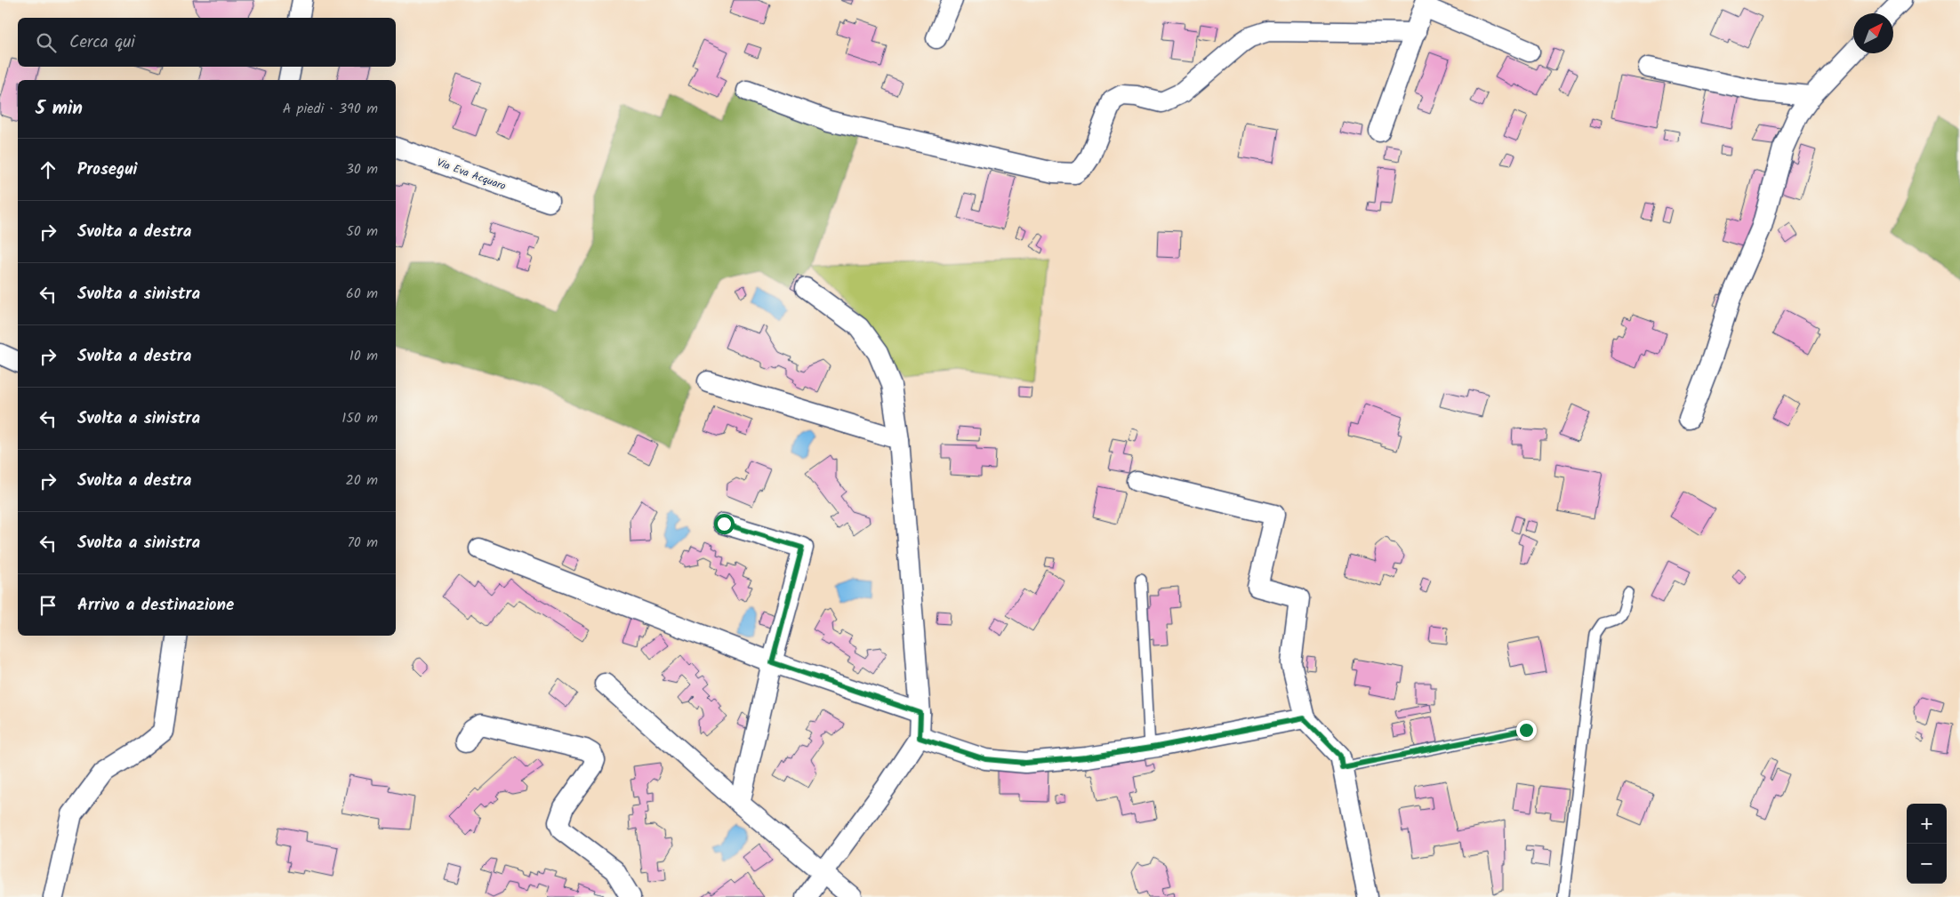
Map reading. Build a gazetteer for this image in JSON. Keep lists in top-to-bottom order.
{
  "streets": {
    "street": ["Via Eva Acquaro"]
  },
  "north": "top right",
  "page": {
    "search": "Cerca qui",
    "heading": ["5 min", "A piedi · 390 m"],
    "list": [
      ["Prosegui", "30 m"],
      ["Svolta a destra", "50 m"],
      ["Svolta a sinistra", "60 m"],
      ["Svolta a destra", "10 m"],
      ["Svolta a sinistra", "150 m"],
      ["Svolta a destra", "20 m"],
      ["Svolta a sinistra", "70 m"],
      "Arrivo a destinazione"
    ],
    "map_buttons": ["+", "−"]
  }
}
